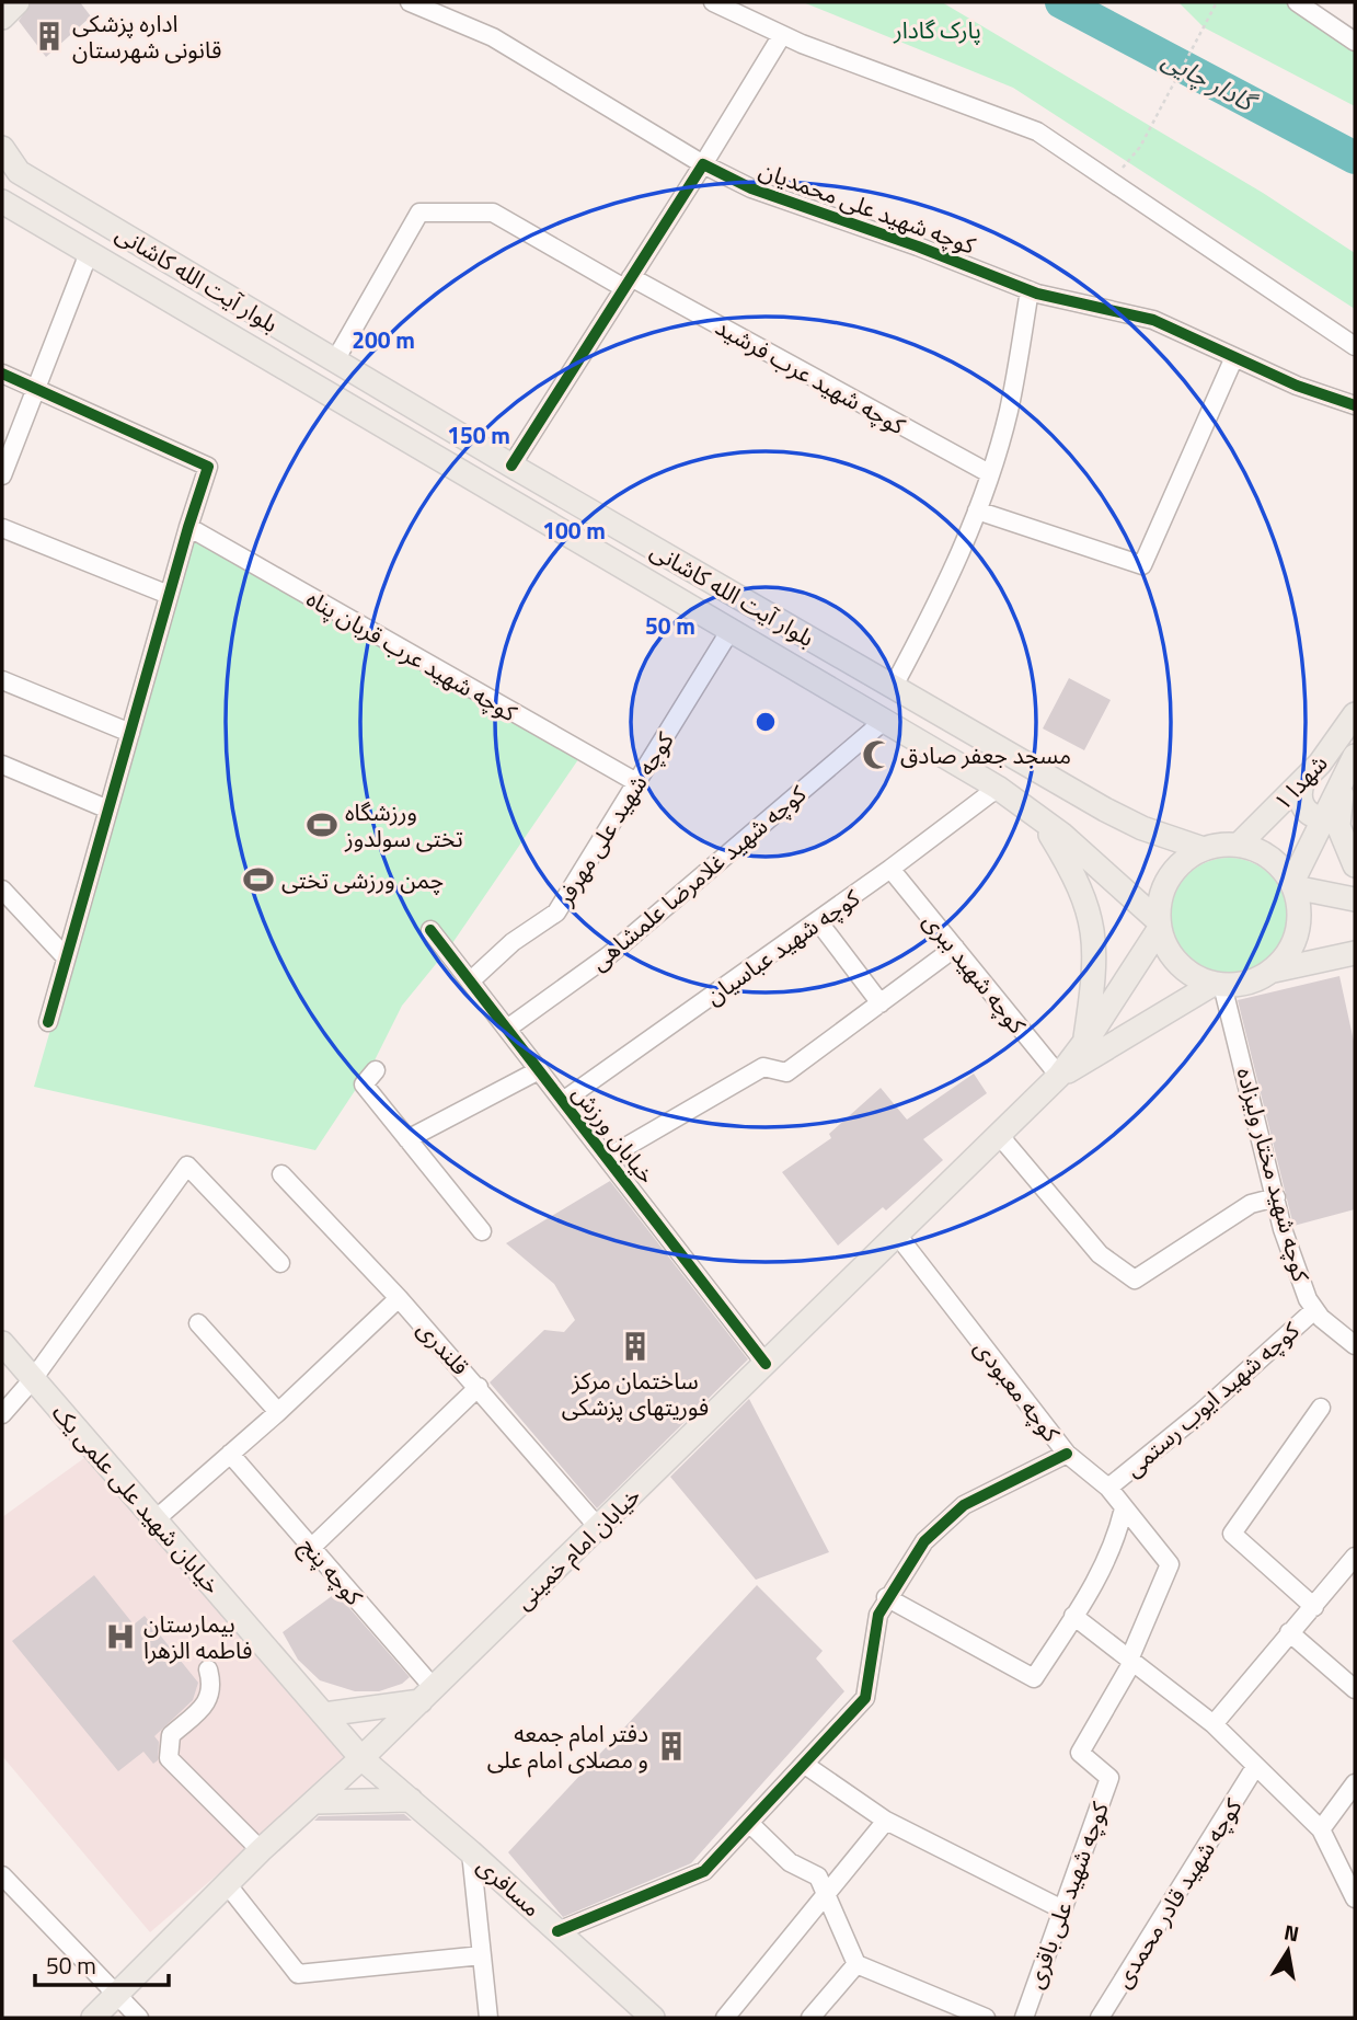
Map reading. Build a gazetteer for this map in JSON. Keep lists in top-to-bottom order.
{
  "streets": {
    "main road": [
      "بلوار آیت الله کاشانی",
      "شهدا ۱",
      "خیابان شهید علی علمی یک",
      "خیابان امام خمینی",
      "مسافری"
    ],
    "street": [
      "کوچه شهید علی محمدیان",
      "کوچه شهید عرب فرشید",
      "کوچه شهید عرب قربان پناه",
      "کوچه شهید علی مهرفر",
      "کوچه شهید غلامرضا علمشاهی",
      "کوچه شهید عباسیان",
      "کوچه شهید ببری",
      "خیابان ورزش",
      "کوچه شهید مختار ولیزاده",
      "قلندری",
      "کوچه معبودی",
      "کوچه شهید ایوب رستمی",
      "کوچه پنج",
      "کوچه شهید قادر محمدی",
      "کوچه شهید علی باقری"
    ]
  },
  "crossings": [
    ["بلوار آیت الله کاشانی", "کوچه شهید عرب فرشید"],
    ["بلوار آیت الله کاشانی", "شهدا ۱"],
    ["بلوار آیت الله کاشانی", "کوچه شهید علی مهرفر"],
    ["بلوار آیت الله کاشانی", "کوچه شهید غلامرضا علمشاهی"],
    ["بلوار آیت الله کاشانی", "کوچه شهید عباسیان"],
    ["بلوار آیت الله کاشانی", "کوچه شهید مختار ولیزاده"],
    ["کوچه شهید عرب قربان پناه", "کوچه شهید علی مهرفر"],
    ["شهدا ۱", "کوچه شهید مختار ولیزاده"],
    ["کوچه شهید علی مهرفر", "خیابان ورزش"],
    ["کوچه شهید غلامرضا علمشاهی", "خیابان ورزش"],
    ["کوچه شهید عباسیان", "کوچه شهید ببری"],
    ["کوچه شهید عباسیان", "خیابان ورزش"],
    ["کوچه شهید ببری", "خیابان امام خمینی"],
    ["خیابان ورزش", "خیابان امام خمینی"],
    ["کوچه شهید مختار ولیزاده", "کوچه شهید ایوب رستمی"],
    ["قلندری", "خیابان امام خمینی"],
    ["کوچه معبودی", "کوچه شهید ایوب رستمی"],
    ["کوچه معبودی", "خیابان امام خمینی"],
    ["کوچه معبودی", "کوچه شهید علی باقری"],
    ["خیابان شهید علی علمی یک", "خیابان امام خمینی"],
    ["خیابان شهید علی علمی یک", "مسافری"],
    ["خیابان امام خمینی", "کوچه پنج"],
    ["خیابان امام خمینی", "مسافری"]
  ],
  "water": ["گادار چایی"],
  "parks": ["پارک گادار"],
  "places": {
    "building": ["اداره پزشکی قانونی شهرستان", "ساختمان مرکز فوریتهای پزشکی", "دفتر امام جمعه و مصلای امام علی"],
    "mosque": ["مسجد جعفر صادق"],
    "sports": ["ورزشگاه تختی سولدوز", "چمن ورزشی تختی"],
    "hospital": ["بیمارستان فاطمه الزهرا"]
  },
  "scale_bar": "50 m",
  "north": "top",
  "rings": [
    "200 m",
    "150 m",
    "100 m",
    "50 m"
  ]
}
